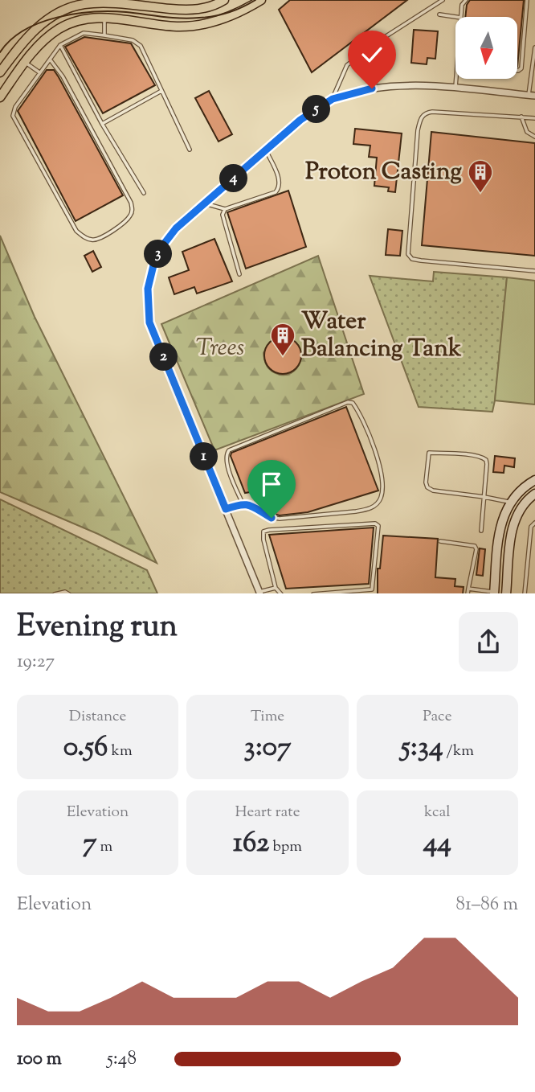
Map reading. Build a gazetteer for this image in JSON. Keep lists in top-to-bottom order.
{
  "parks": ["Trees"],
  "places": {
    "building": ["Proton Casting", "Water Balancing Tank"]
  },
  "north": "bottom",
  "page": {
    "pins": [
      "5",
      "4",
      "3",
      "2",
      "1"
    ],
    "heading": ["Evening run", "19:27"],
    "stats": [
      ["Distance", "0.56 km"],
      ["Time", "3:07"],
      ["Pace", "5:34 /km"],
      ["Elevation", "7 m"],
      ["Heart rate", "162 bpm"],
      ["kcal", "44"]
    ],
    "chart": ["Elevation", "81–86 m"],
    "list": [
      {
        "name": "100 m",
        "note": "5:48"
      }
    ]
  }
}
